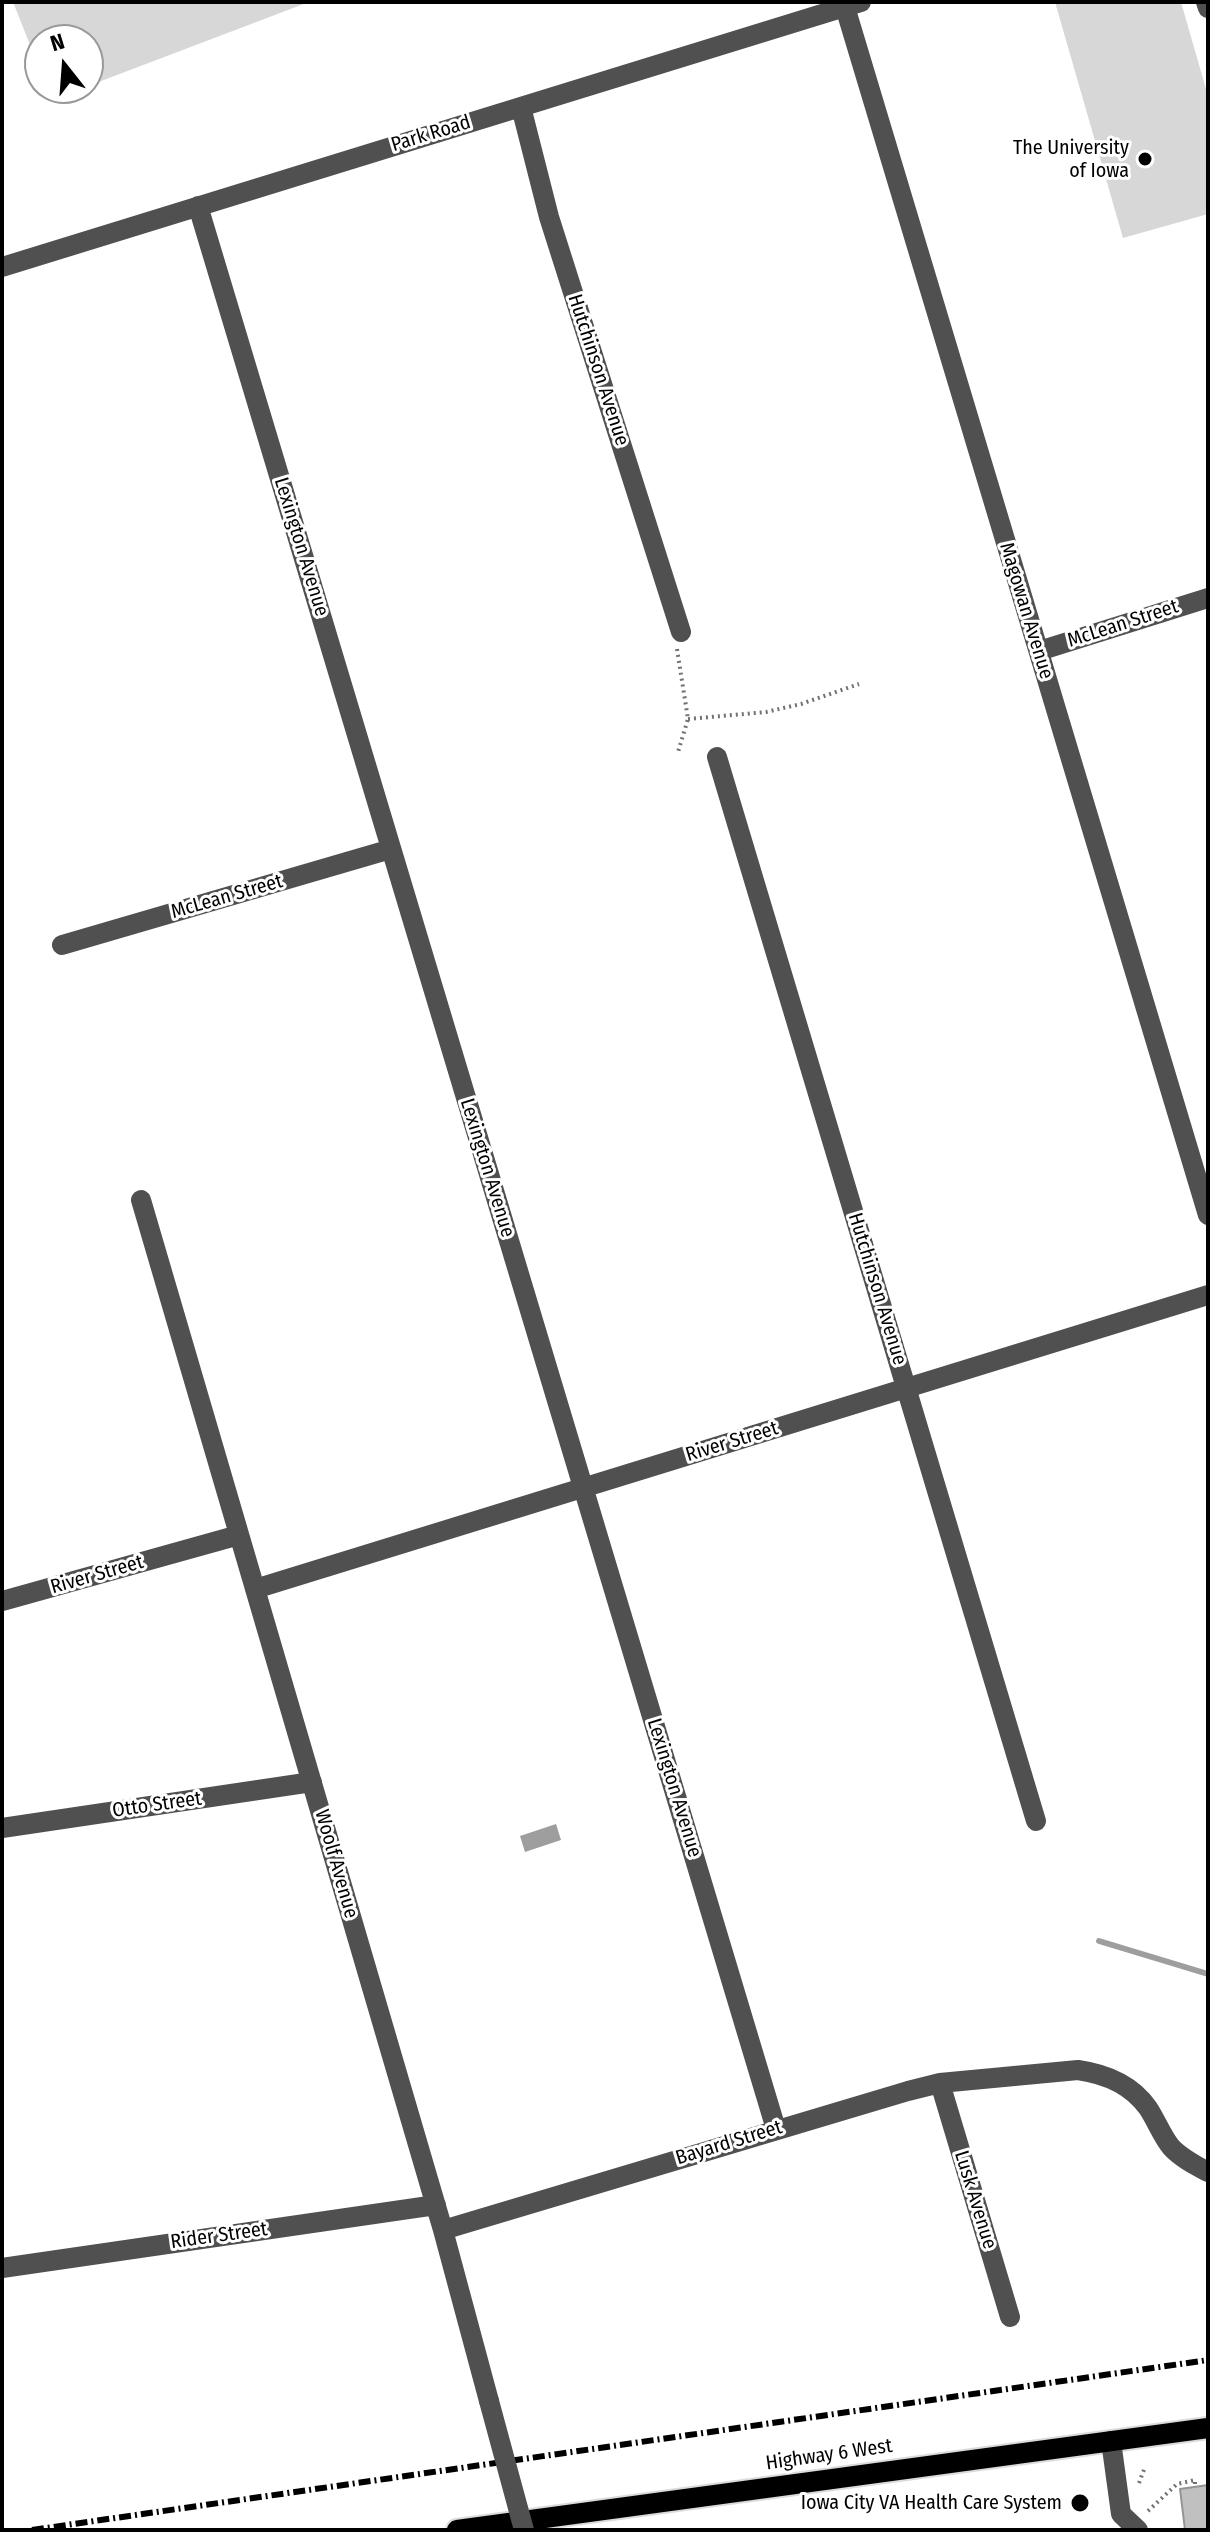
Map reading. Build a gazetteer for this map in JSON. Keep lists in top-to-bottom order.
{
  "streets": {
    "main road": ["Highway 6 West"],
    "street": [
      "Park Road",
      "Hutchinson Avenue",
      "Lexington Avenue",
      "Magowan Avenue",
      "McLean Street",
      "River Street",
      "Otto Street",
      "Woolf Avenue",
      "Bayard Street",
      "Lusk Avenue",
      "Rider Street"
    ]
  },
  "crossings": [
    ["Park Road", "Hutchinson Avenue"],
    ["Park Road", "Lexington Avenue"],
    ["Park Road", "Magowan Avenue"],
    ["Hutchinson Avenue", "River Street"],
    ["Lexington Avenue", "McLean Street"],
    ["Lexington Avenue", "River Street"],
    ["Lexington Avenue", "Bayard Street"],
    ["Magowan Avenue", "McLean Street"],
    ["River Street", "Woolf Avenue"],
    ["Otto Street", "Woolf Avenue"],
    ["Woolf Avenue", "Bayard Street"],
    ["Woolf Avenue", "Rider Street"],
    ["Bayard Street", "Lusk Avenue"]
  ],
  "places": ["The University of Iowa", "Iowa City VA Health Care System"],
  "north": "top"
}
